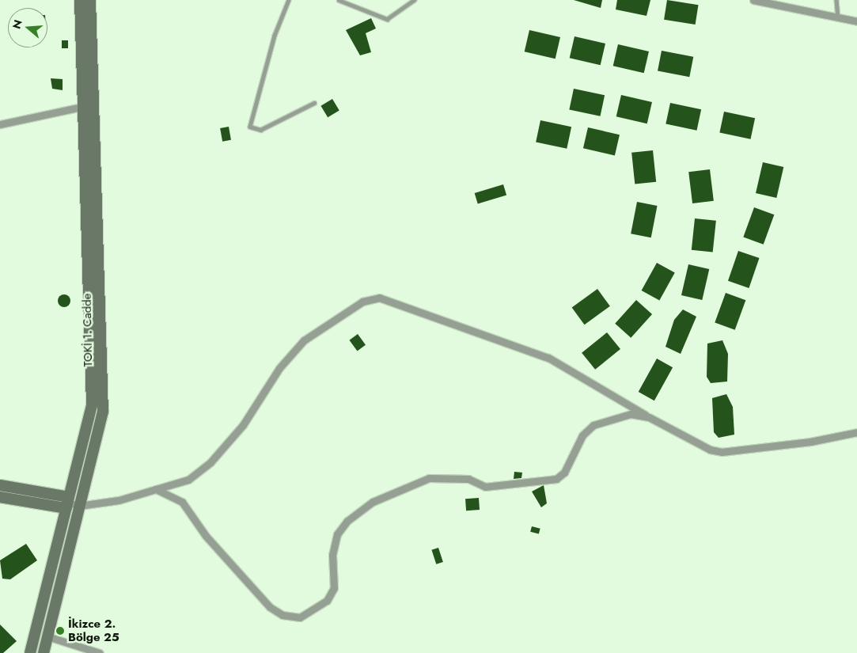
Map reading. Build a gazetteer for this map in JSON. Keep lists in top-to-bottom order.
{
  "streets": {
    "main road": ["TOKİ 1. Cadde"]
  },
  "places": ["İkizce 2. Bölge 25"],
  "north": "left"
}
